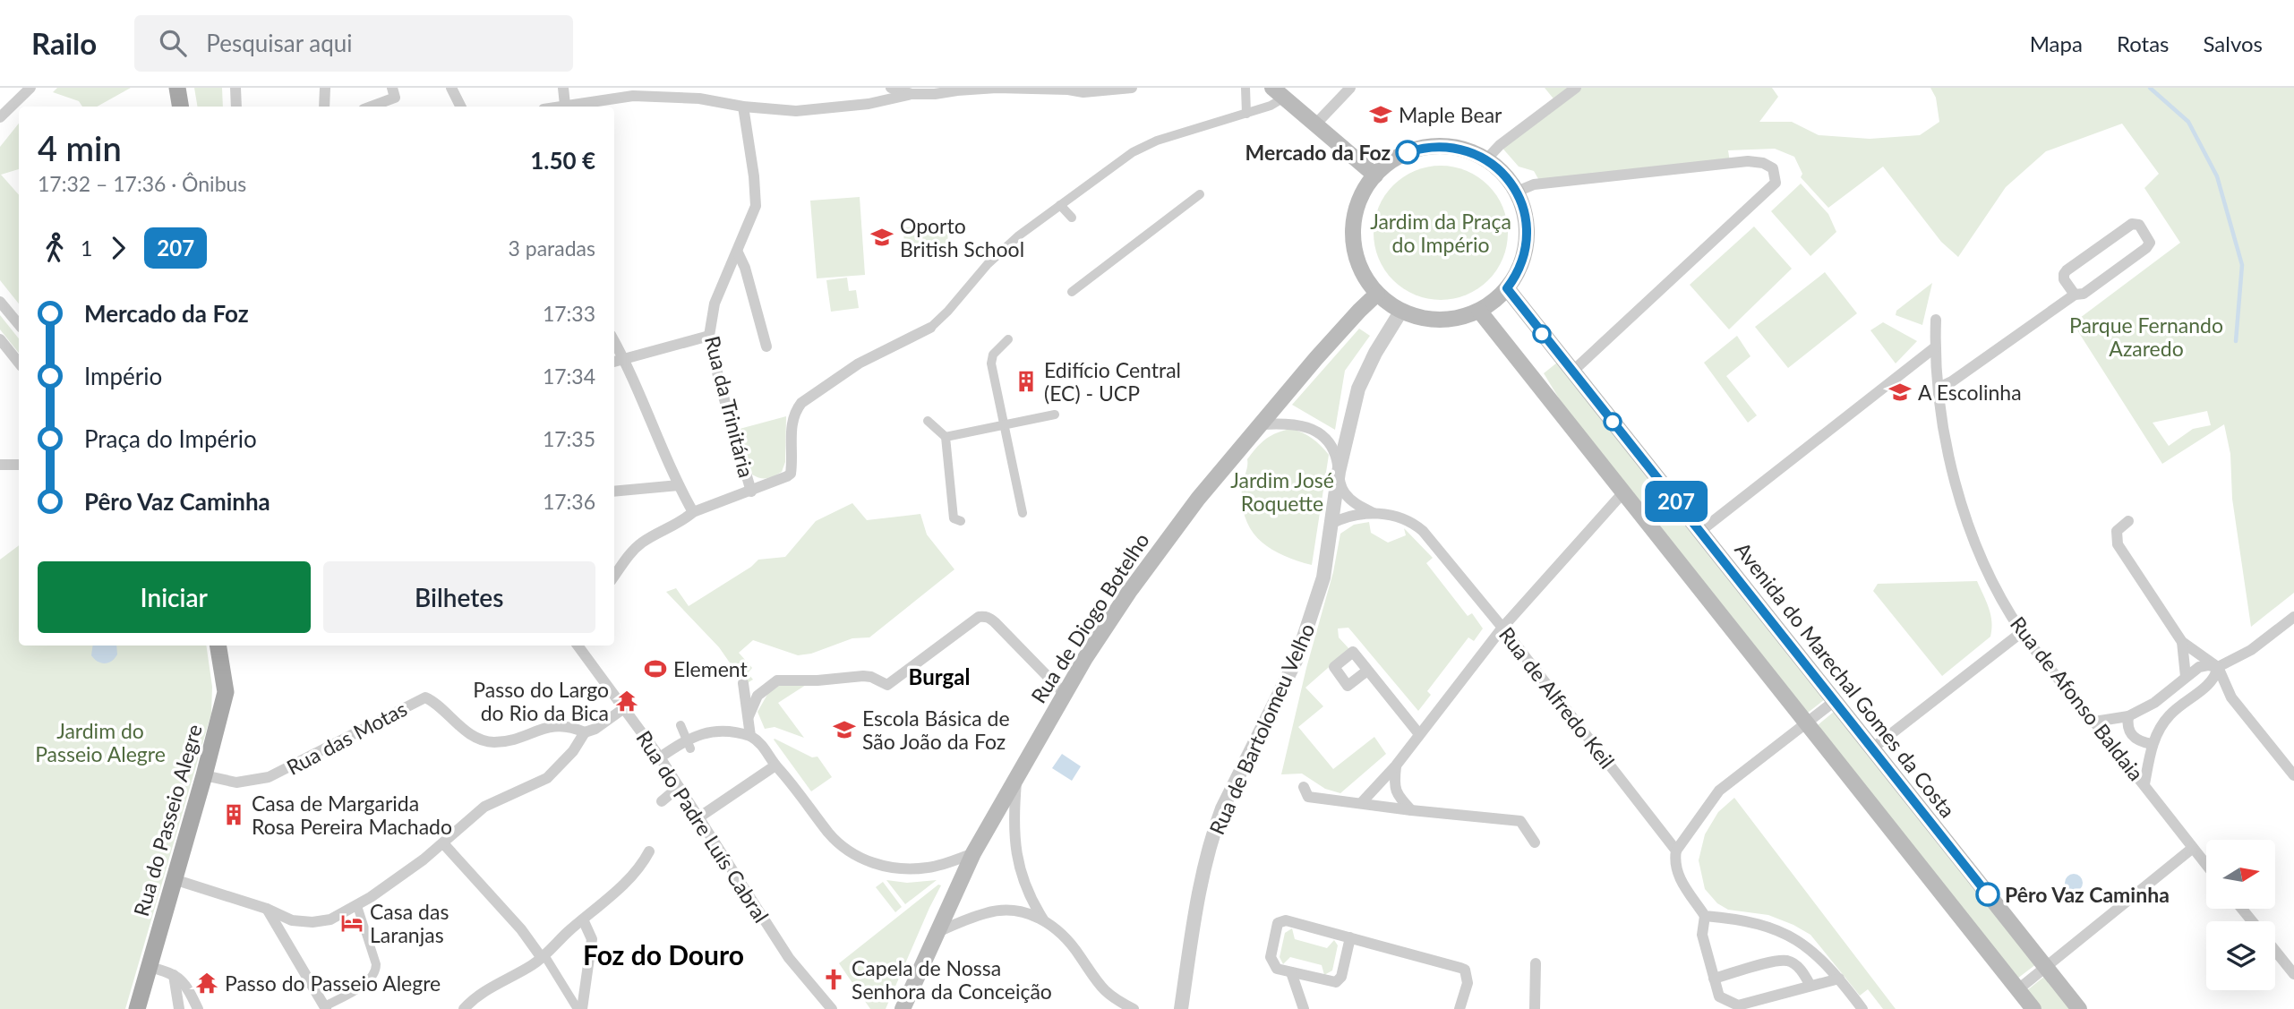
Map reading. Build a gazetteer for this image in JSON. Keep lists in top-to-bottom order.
{
  "streets": {
    "main road": ["Rua de Diogo Botelho", "Avenida do Marechal Gomes da Costa", "Rua do Passeio Alegre"],
    "street": [
      "Rua da Trinitária",
      "Rua de Alfredo Keil",
      "Rua de Afonso Baldaia",
      "Rua de Bartolomeu Velho",
      "Rua das Motas",
      "Rua do Padre Luís Cabral"
    ]
  },
  "crossings": [
    ["Rua de Diogo Botelho", "Avenida do Marechal Gomes da Costa"],
    ["Rua de Diogo Botelho", "Rua de Alfredo Keil"],
    ["Rua de Diogo Botelho", "Rua de Bartolomeu Velho"],
    ["Avenida do Marechal Gomes da Costa", "Rua de Bartolomeu Velho"],
    ["Rua de Alfredo Keil", "Rua de Bartolomeu Velho"],
    ["Rua das Motas", "Rua do Passeio Alegre"]
  ],
  "districts": ["Burgal", "Foz do Douro"],
  "parks": [
    "Jardim da Praça do Império",
    "Parque Fernando Azaredo",
    "Jardim José Roquette",
    "Jardim do Passeio Alegre"
  ],
  "places": {
    "school or university": [
      "Maple Bear",
      "Oporto British School",
      "A Escolinha",
      "Escola Básica de São João da Foz"
    ],
    "other": ["Mercado da Foz", "Pêro Vaz Caminha"],
    "building": ["Edifício Central (EC) - UCP", "Casa de Margarida Rosa Pereira Machado"],
    "sports": ["Element"],
    "temple": ["Passo do Largo do Rio da Bica", "Passo do Passeio Alegre"],
    "hotel": ["Casa das Laranjas"],
    "church": ["Capela de Nossa Senhora da Conceição"]
  },
  "lines": ["bus line 207"],
  "north": "right",
  "page": {
    "header": "Railo",
    "search": "Pesquisar aqui",
    "nav": ["Mapa", "Rotas", "Salvos"],
    "on_map": "207",
    "heading": ["4 min", "17:32 – 17:36 · Ônibus", "1.50 €"],
    "legs": ["1", "207", "3 paradas"],
    "list": [
      {
        "name": "Mercado da Foz",
        "value": "17:33"
      },
      {
        "name": "Império",
        "value": "17:34"
      },
      {
        "name": "Praça do Império",
        "value": "17:35"
      },
      {
        "name": "Pêro Vaz Caminha",
        "value": "17:36"
      }
    ],
    "buttons": ["Iniciar", "Bilhetes"]
  }
}
